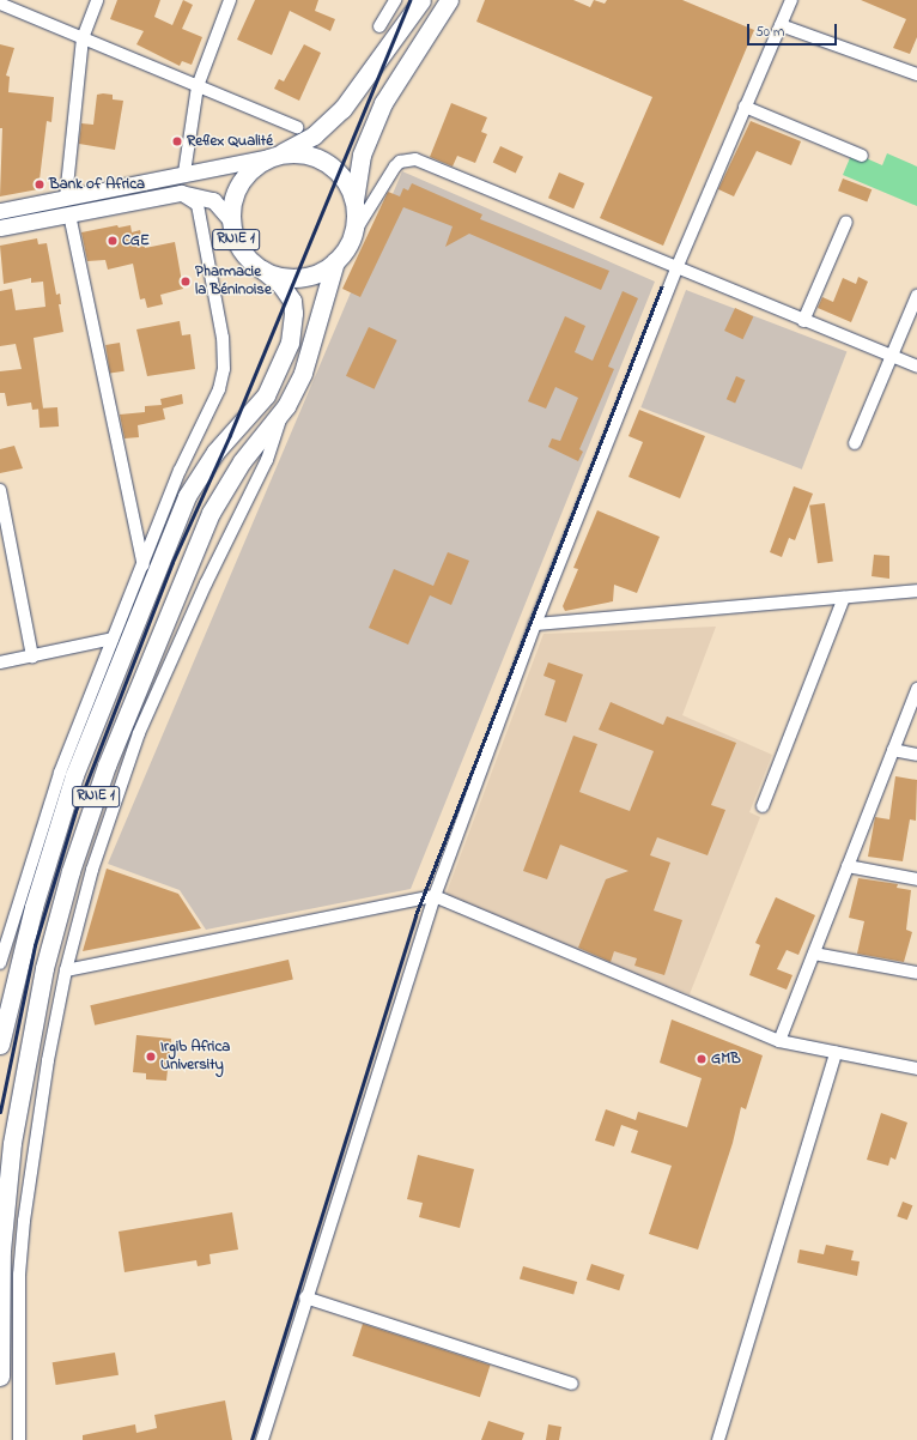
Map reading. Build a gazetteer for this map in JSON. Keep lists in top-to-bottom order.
{
  "streets": {
    "highway": ["RNIE 1"]
  },
  "places": [
    "Reflex Qualité",
    "Bank of Africa",
    "CGE",
    "Pharmacie la Béninoise",
    "Irgib Africa University",
    "GMB"
  ],
  "scale_bar": "50 m"
}
